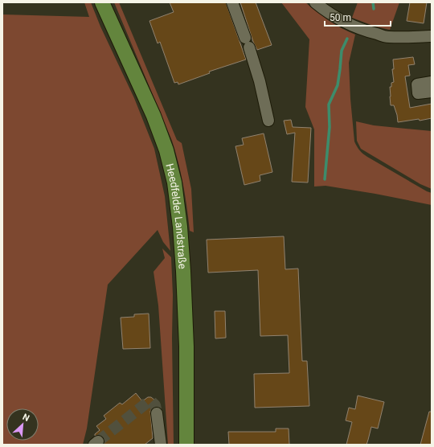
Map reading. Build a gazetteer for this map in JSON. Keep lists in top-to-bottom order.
{
  "streets": {
    "main road": ["Heedfelder Landstraße"]
  },
  "scale_bar": "50 m",
  "north": "top right"
}
